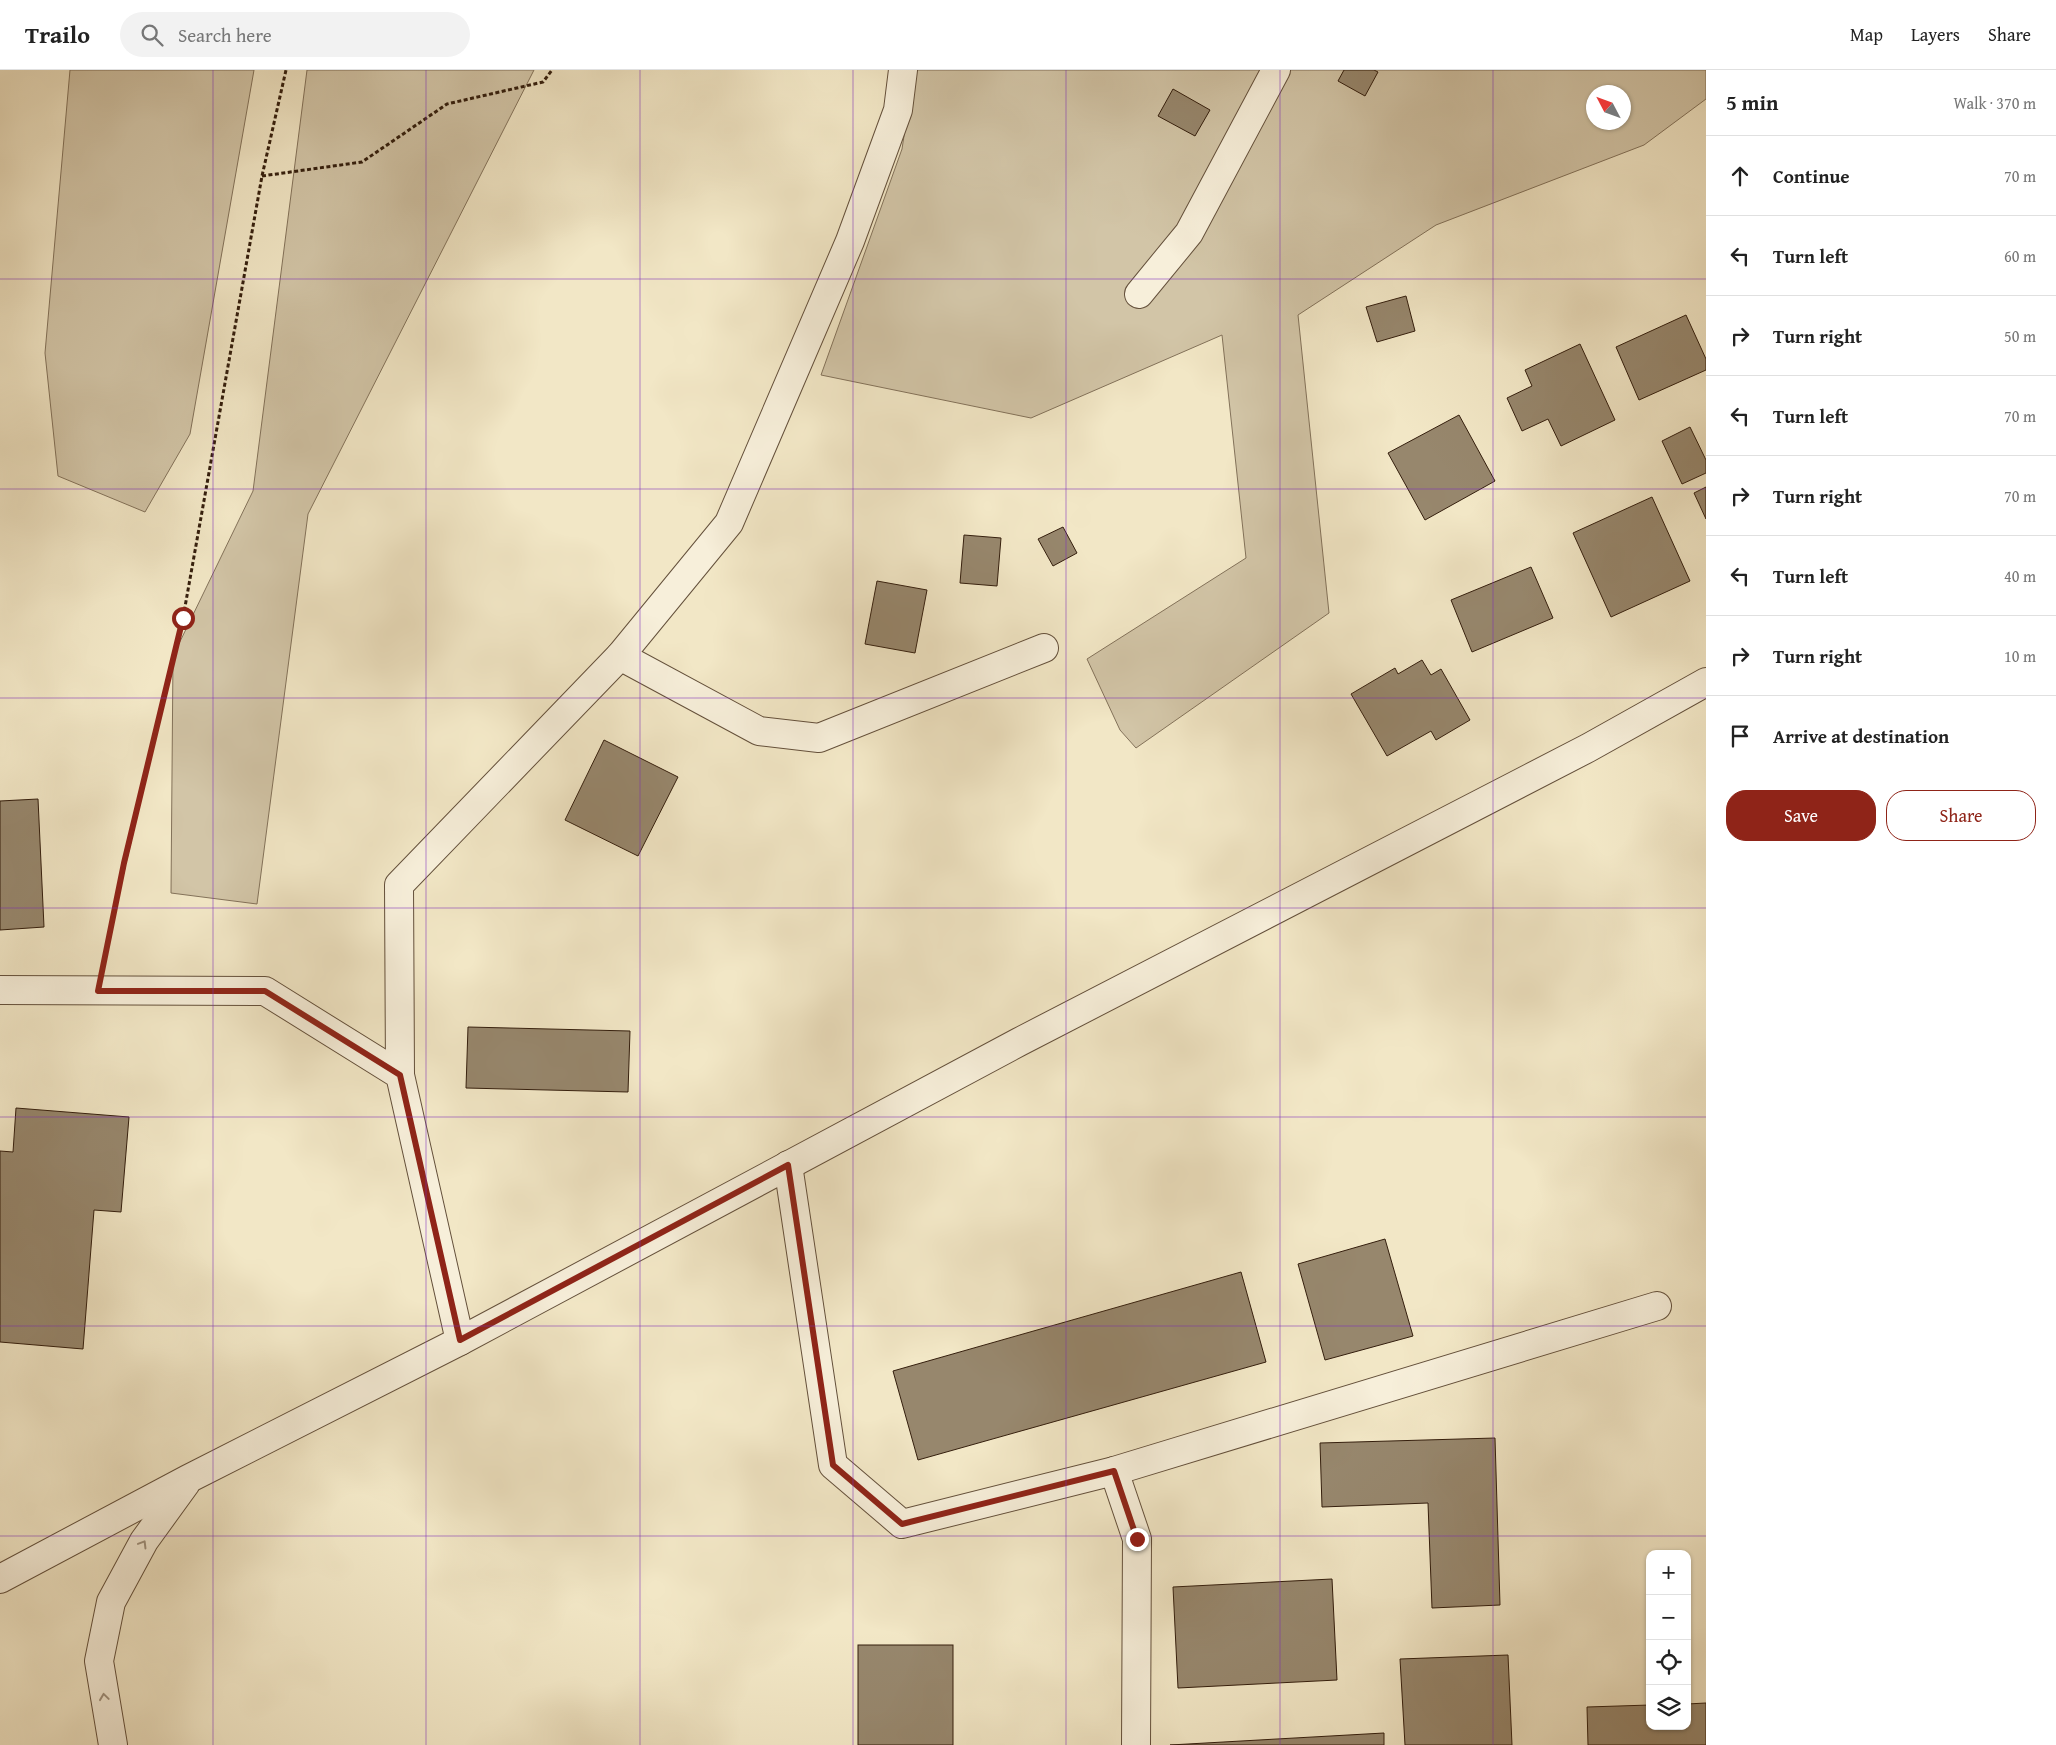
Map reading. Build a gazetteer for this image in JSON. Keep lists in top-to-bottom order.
{
  "north": "top left",
  "page": {
    "header": "Trailo",
    "search": "Search here",
    "nav": ["Map", "Layers", "Share"],
    "heading": ["5 min", "Walk · 370 m"],
    "list": [
      ["Continue", "70 m"],
      ["Turn left", "60 m"],
      ["Turn right", "50 m"],
      ["Turn left", "70 m"],
      ["Turn right", "70 m"],
      ["Turn left", "40 m"],
      ["Turn right", "10 m"],
      "Arrive at destination"
    ],
    "buttons": ["Save", "Share"],
    "map_buttons": ["+", "−"]
  }
}
